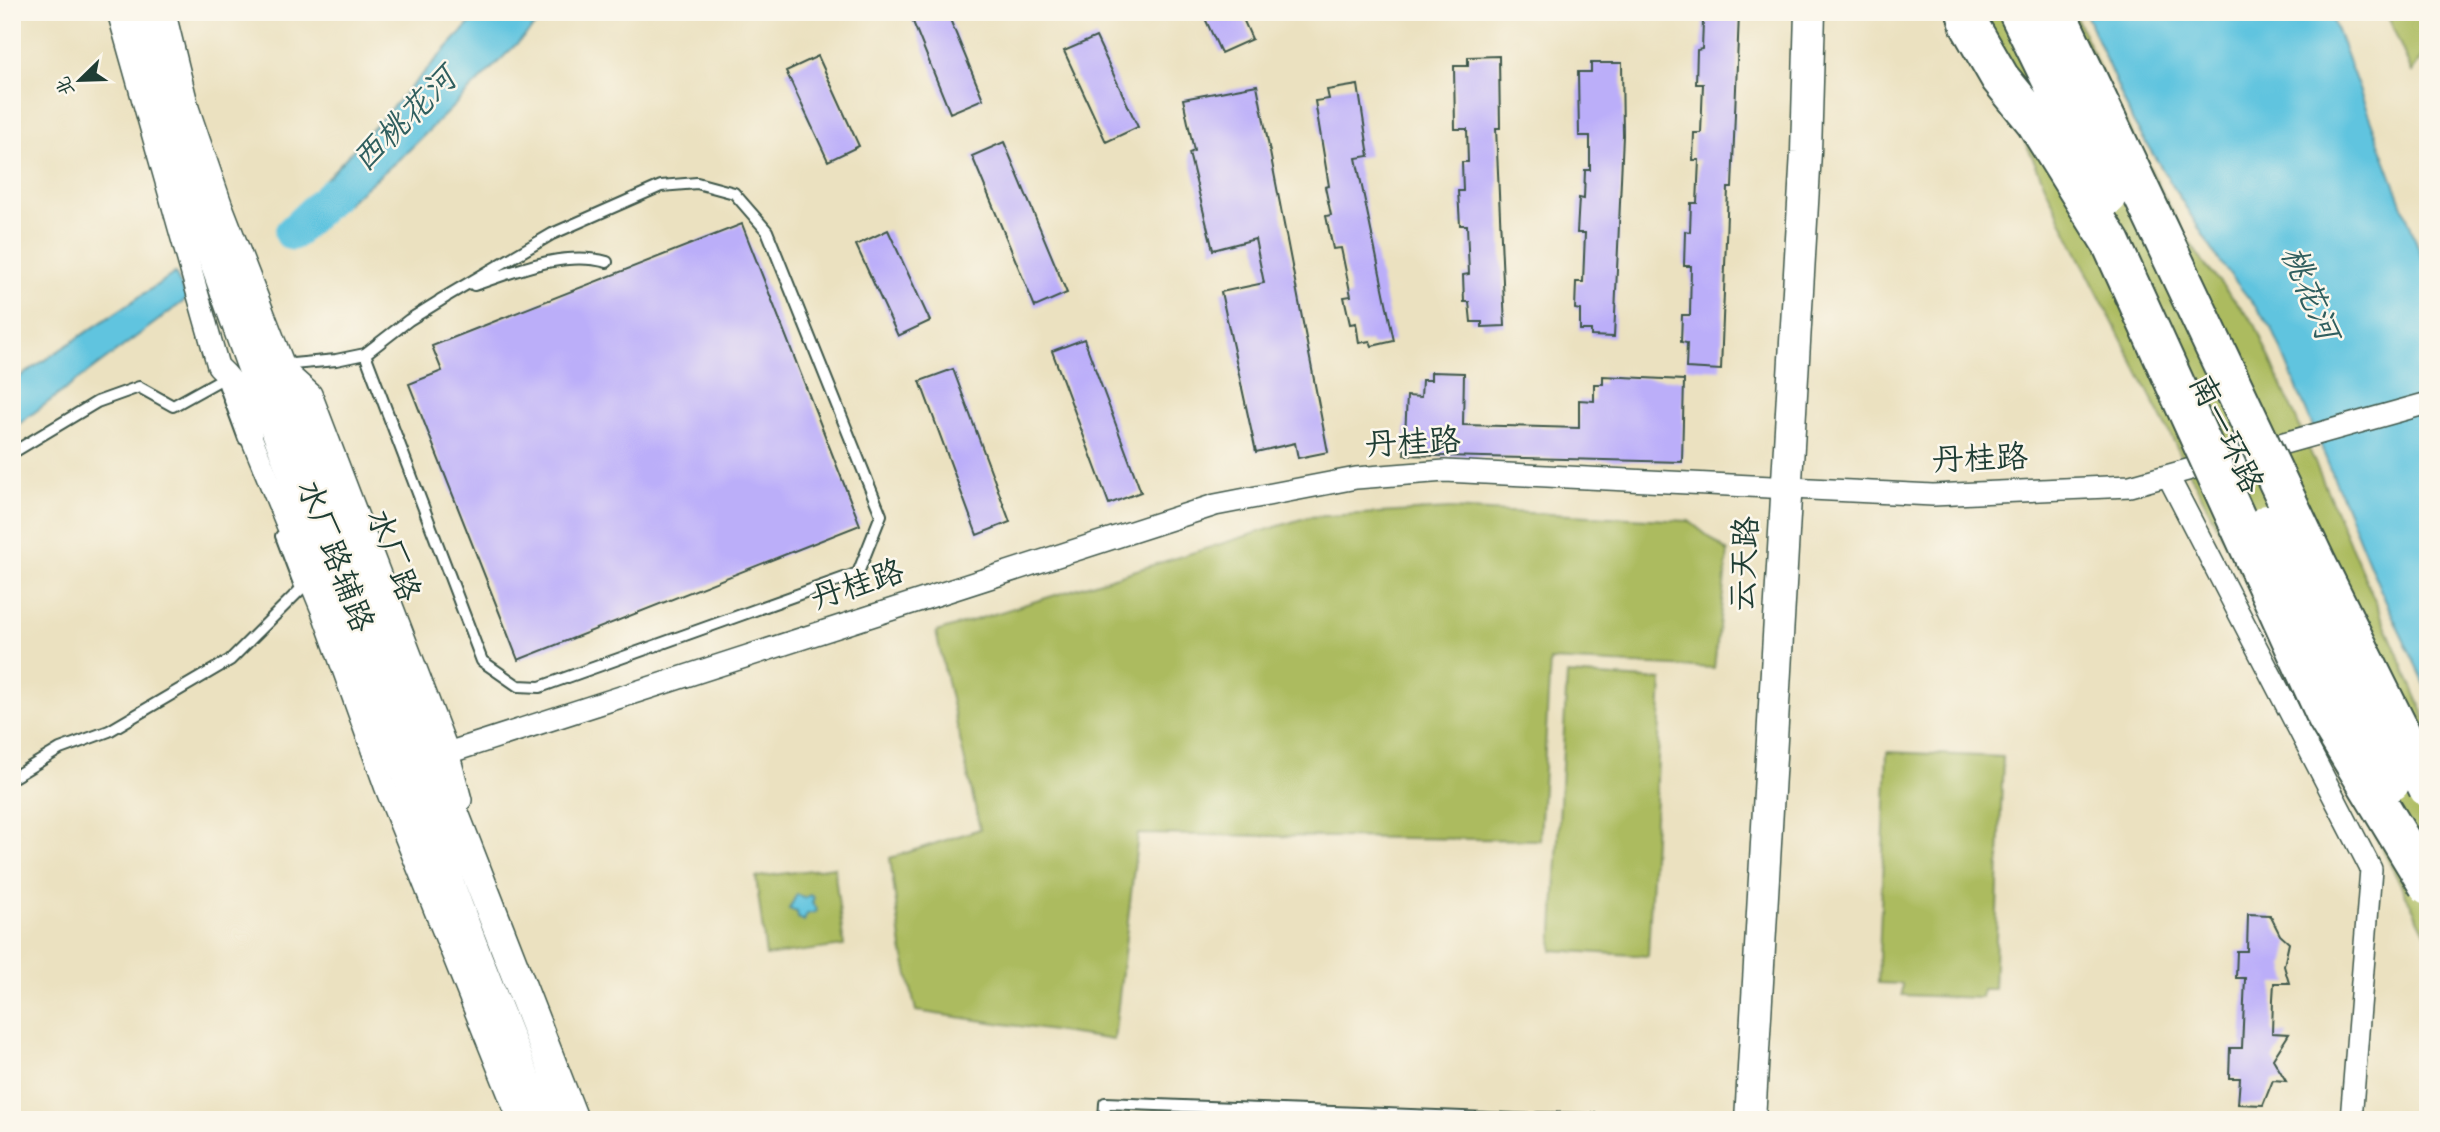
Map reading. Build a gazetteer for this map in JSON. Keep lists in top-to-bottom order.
{
  "streets": {
    "highway": ["南一环路"],
    "street": [
      "丹桂路",
      "水厂路",
      "水厂路辅路",
      "云天路"
    ]
  },
  "crossings": [
    ["丹桂路", "水厂路"],
    ["丹桂路", "云天路"],
    ["水厂路", "水厂路辅路"]
  ],
  "water": ["西桃花河", "桃花河"],
  "north": "bottom left"
}
